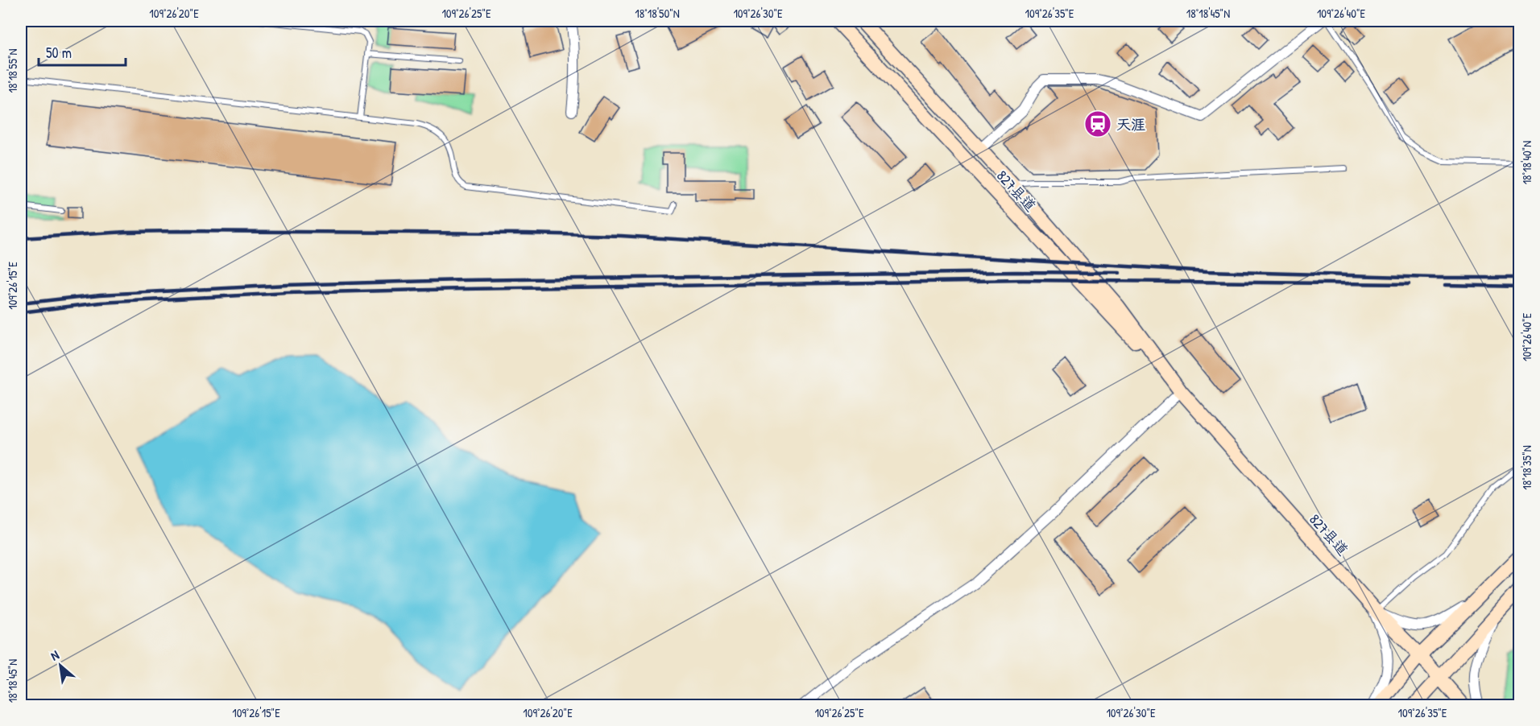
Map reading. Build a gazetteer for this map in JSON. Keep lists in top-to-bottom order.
{
  "streets": {
    "main road": ["827县道"]
  },
  "places": {
    "station": ["天涯"]
  },
  "scale_bar": "50 m",
  "north": "top left",
  "coordinates": [
    "109°26'20\"E",
    "109°26'25\"E",
    "18°18'50\"N",
    "109°26'30\"E",
    "109°26'35\"E",
    "18°18'45\"N",
    "109°26'40\"E",
    "18°18'55\"N",
    "18°18'40\"N",
    "109°26'15\"E",
    "18°18'35\"N"
  ]
}
